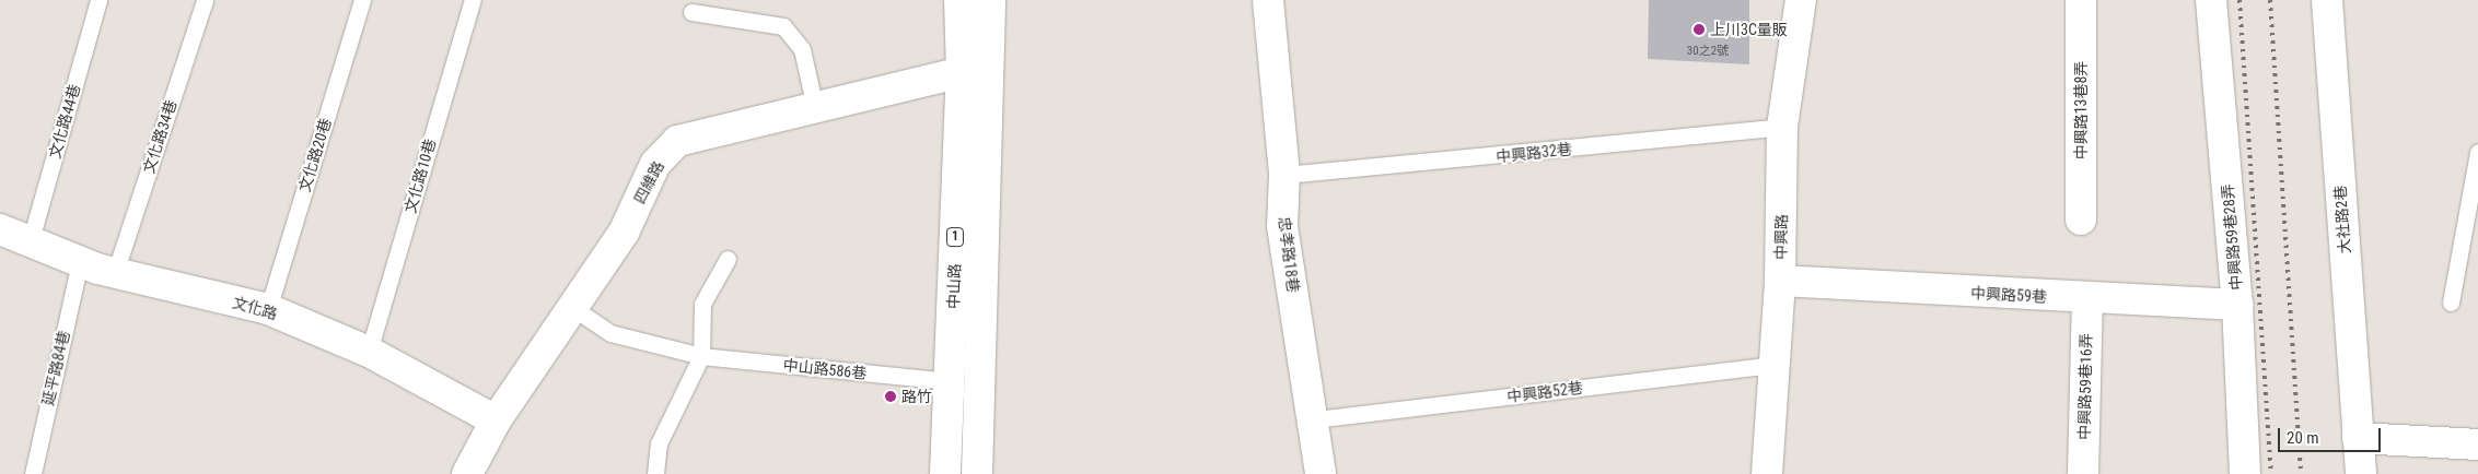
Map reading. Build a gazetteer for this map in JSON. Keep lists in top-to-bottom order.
{
  "streets": {
    "street": [
      "中興路13巷8弄",
      "四維路",
      "大社路2巷",
      "1",
      "中興路",
      "中興路59巷28弄",
      "忠孝路18巷",
      "中山路",
      "中興路59巷",
      "文化路",
      "中興路59巷16弄"
    ],
    "lane": [
      "文化路44巷",
      "文化路34巷",
      "中興路32巷",
      "文化路20巷",
      "文化路10巷",
      "延平路84巷",
      "中山路586巷",
      "中興路52巷"
    ]
  },
  "crossings": [
    ["文化路44巷", "文化路"],
    ["文化路34巷", "文化路"],
    ["中興路32巷", "中興路"],
    ["中興路32巷", "忠孝路18巷"],
    ["文化路20巷", "文化路"],
    ["文化路10巷", "文化路"],
    ["四維路", "中山路"],
    ["四維路", "文化路"],
    ["四維路", "中山路586巷"],
    ["中興路", "中興路59巷"],
    ["中興路", "中興路52巷"],
    ["中興路59巷28弄", "中興路59巷"],
    ["忠孝路18巷", "中興路52巷"],
    ["中山路", "中山路586巷"],
    ["中興路59巷", "中興路59巷16弄"],
    ["文化路", "延平路84巷"]
  ],
  "places": ["上川3C量販", "路竹"],
  "house_numbers": ["30之2號"],
  "scale_bar": "20 m"
}
